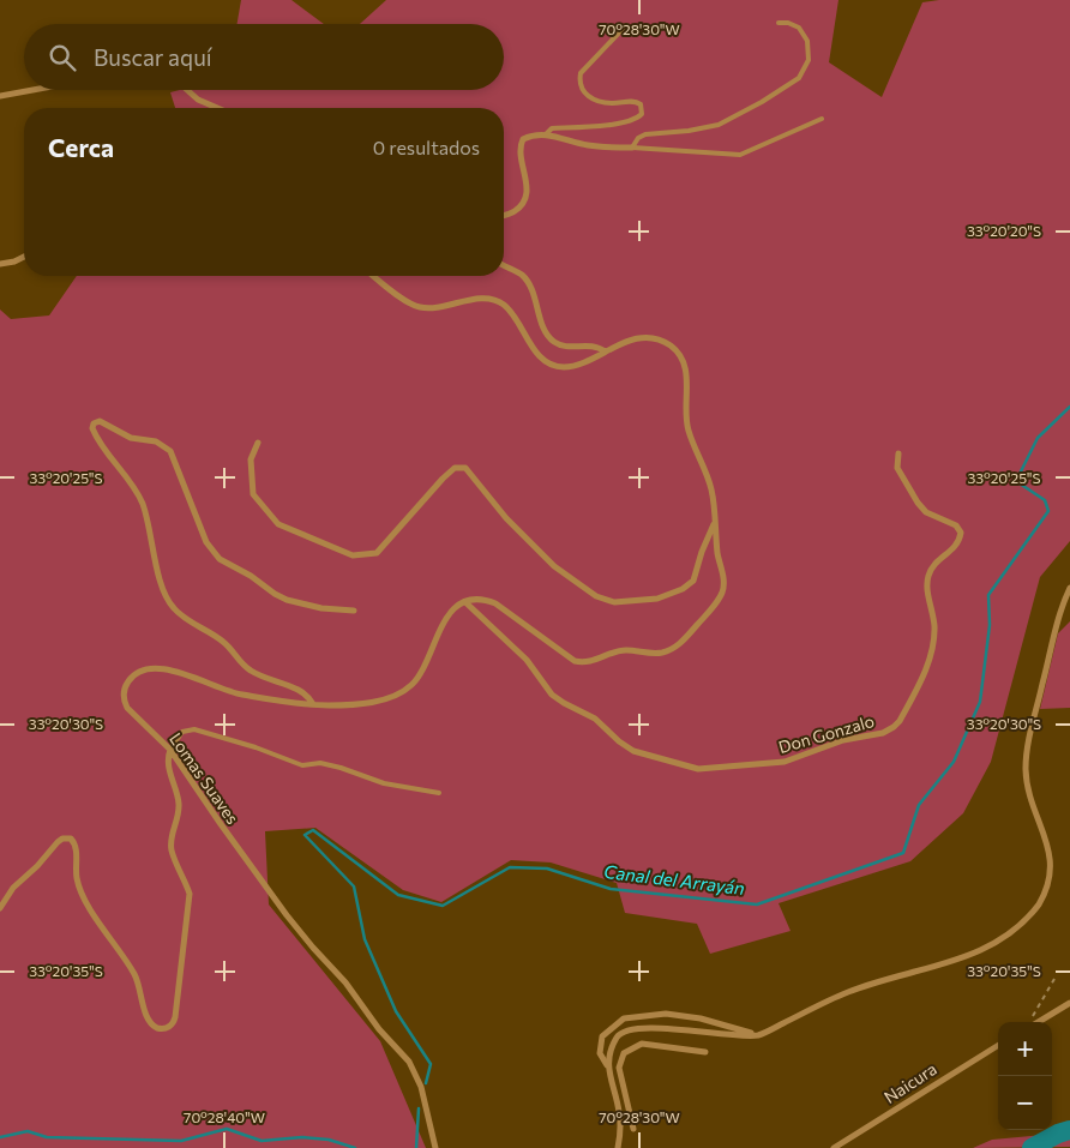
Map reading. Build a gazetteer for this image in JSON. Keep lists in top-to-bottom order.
{
  "streets": {
    "street": ["Don Gonzalo", "Lomas Suaves", "Naicura"]
  },
  "crossings": [
    ["Don Gonzalo", "Lomas Suaves"]
  ],
  "water": ["Canal del Arrayán"],
  "page": {
    "search": "Buscar aquí",
    "heading": ["Cerca", "0 resultados"],
    "map_buttons": ["+", "−"]
  },
  "coordinates": [
    "70°28'30\"W",
    "33°20'20\"S",
    "33°20'25\"S",
    "33°20'30\"S",
    "33°20'35\"S",
    "70°28'40\"W"
  ]
}
